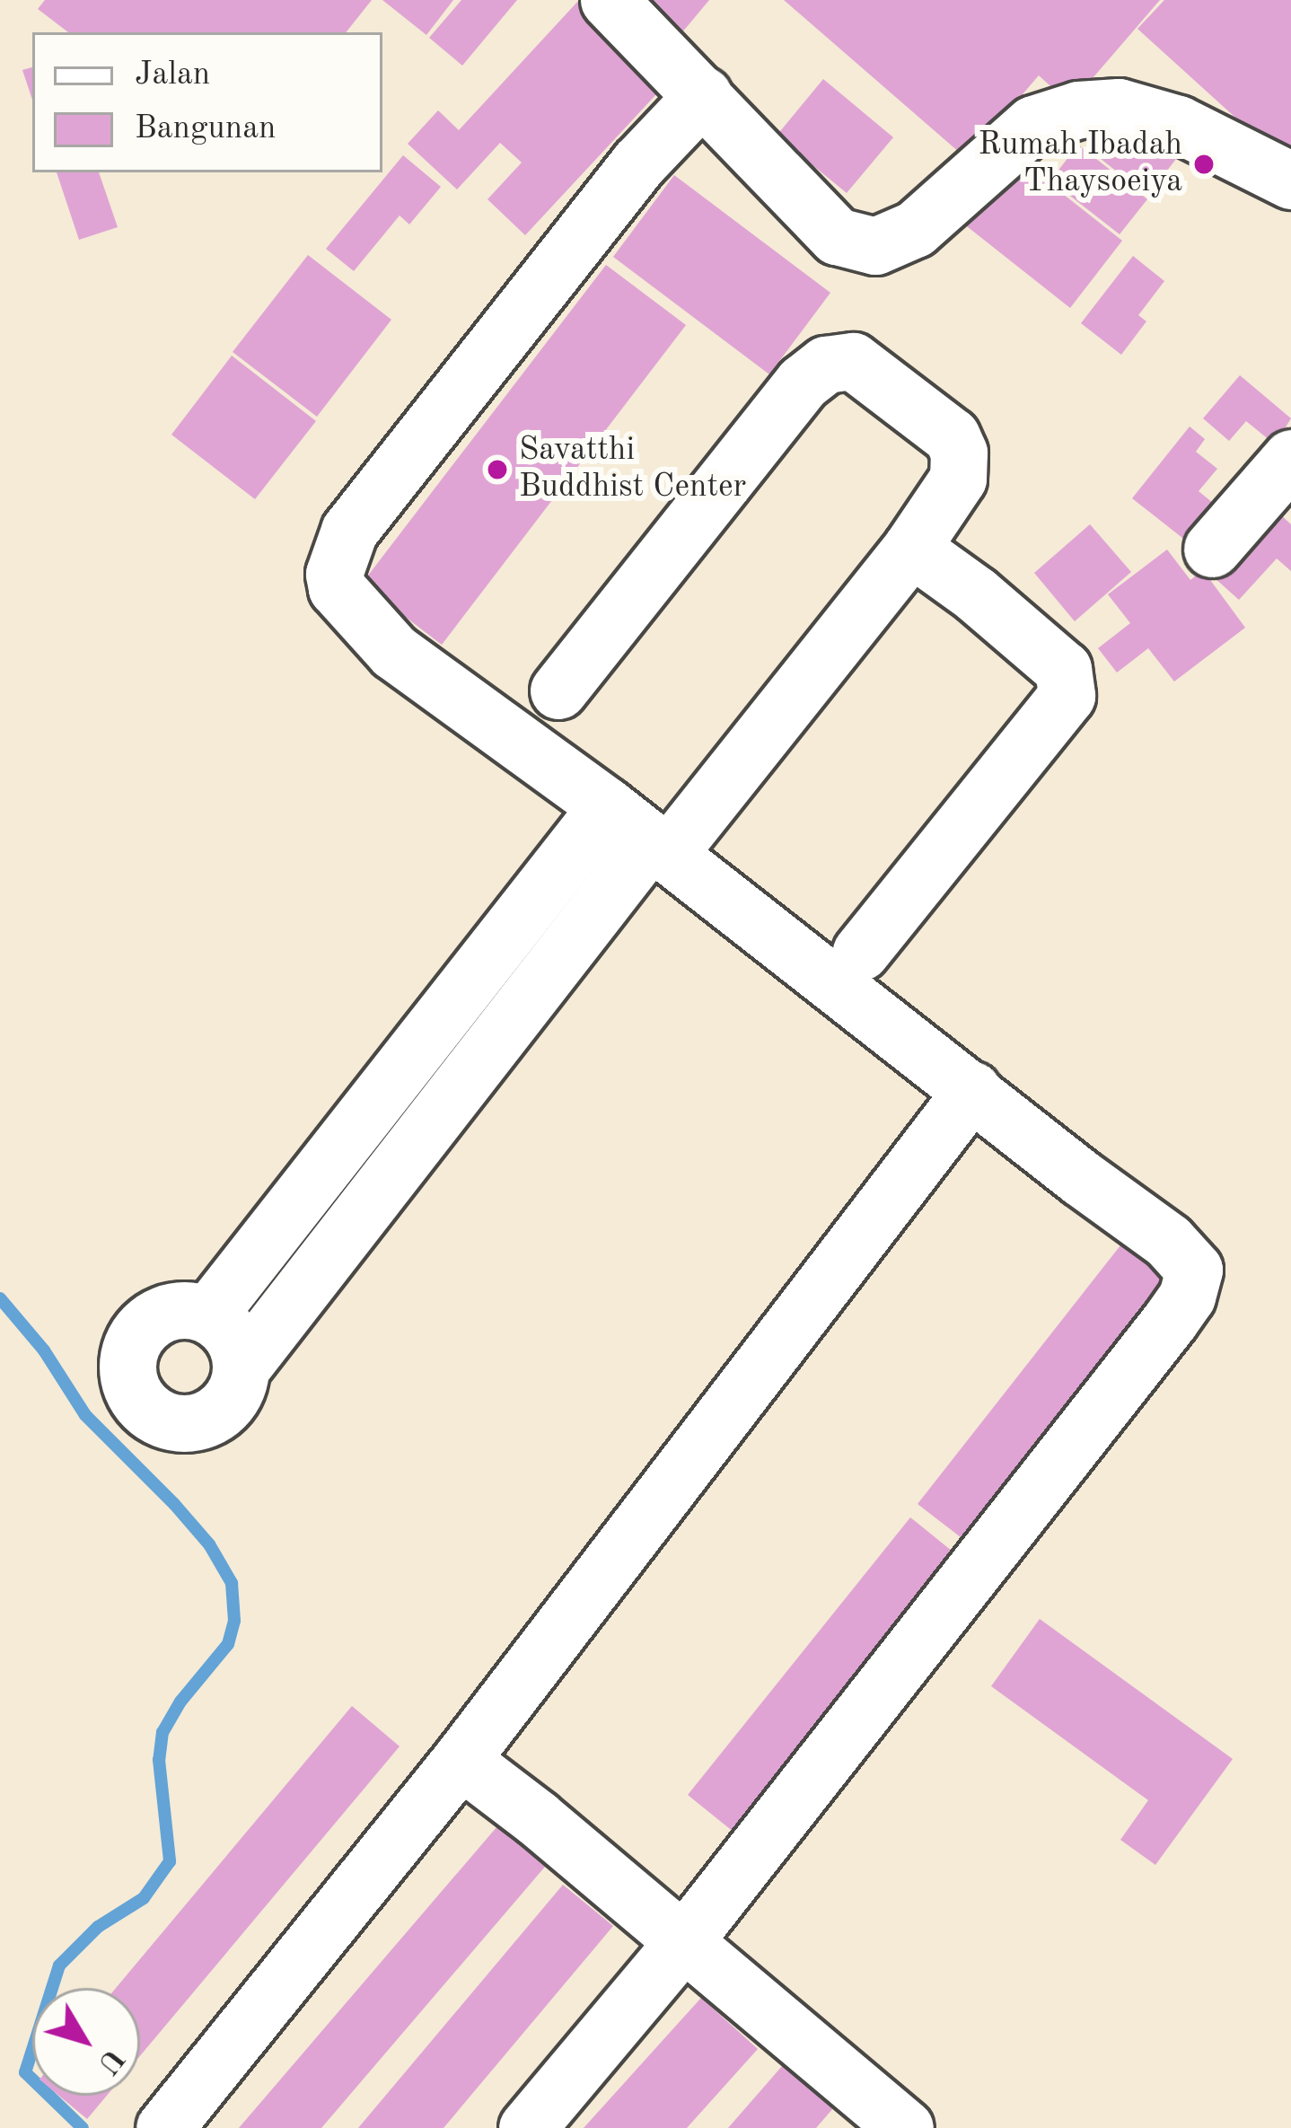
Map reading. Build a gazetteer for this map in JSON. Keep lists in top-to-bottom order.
{
  "places": ["Rumah Ibadah Thaysoeiya", "Savatthi Buddhist Center"],
  "legend": ["Jalan", "Bangunan"],
  "north": "bottom right"
}
